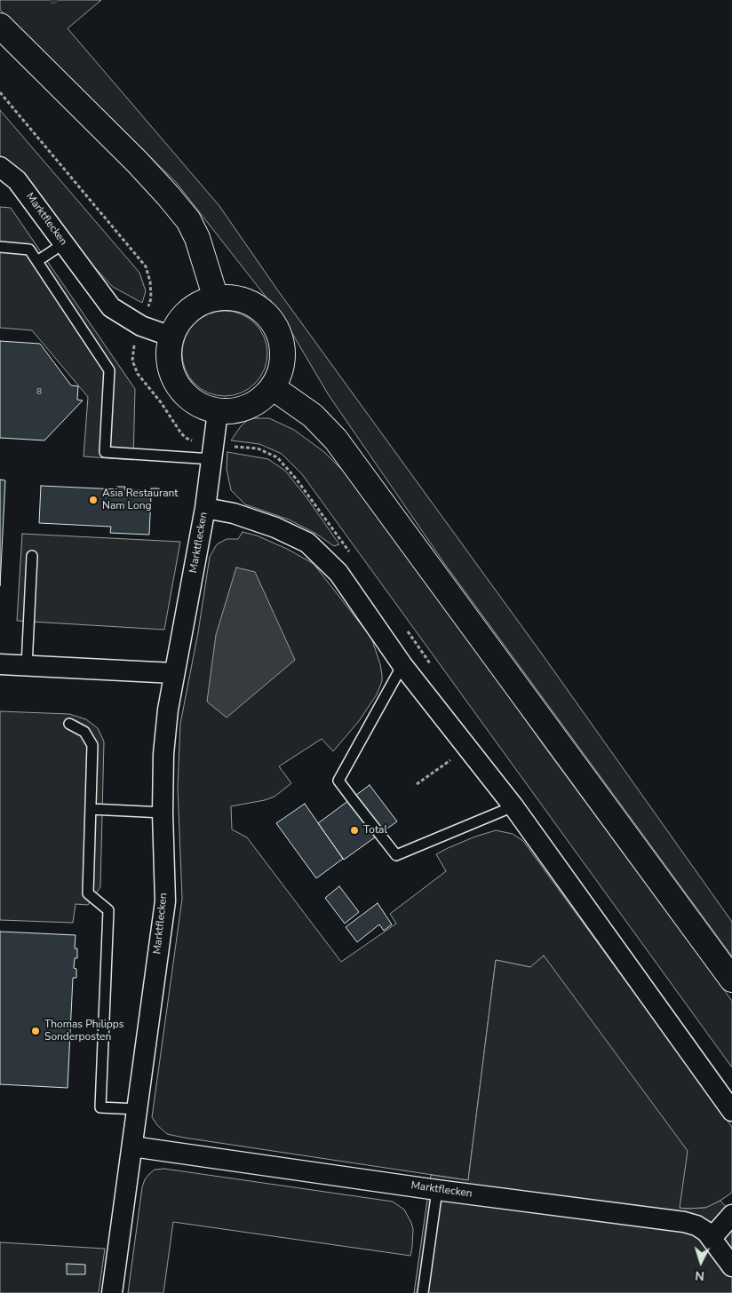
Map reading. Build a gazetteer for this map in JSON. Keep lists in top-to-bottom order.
{
  "streets": {
    "street": ["Marktflecken"]
  },
  "places": ["Asia Restaurant Nam Long", "Total", "Thomas Philipps Sonderposten"],
  "house_numbers": ["8"],
  "north": "bottom"
}
